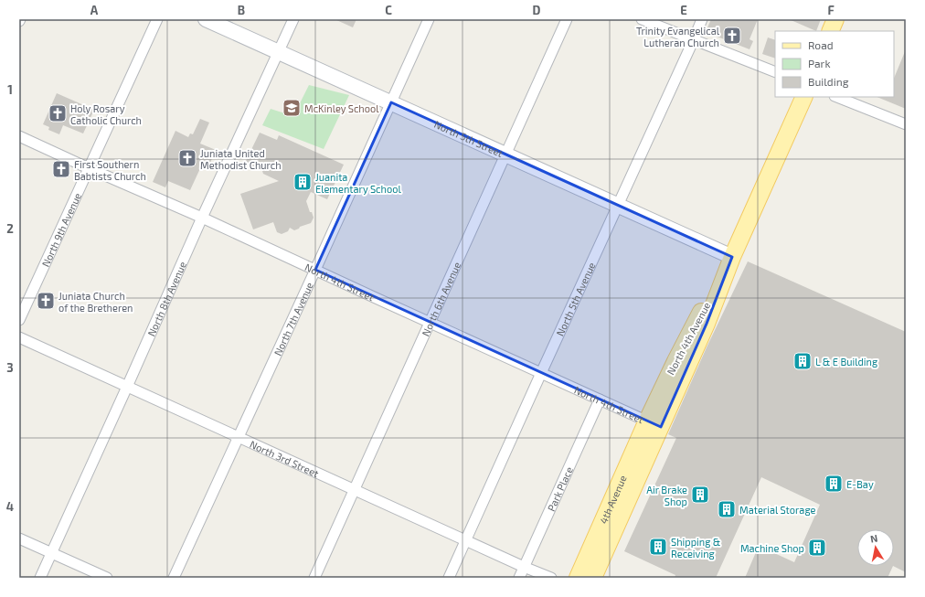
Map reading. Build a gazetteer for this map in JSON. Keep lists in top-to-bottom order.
{
  "streets": {
    "main road": ["North 4th Avenue", "4th Avenue"],
    "street": [
      "North 5th Street",
      "North 9th Avenue",
      "North 4th Street",
      "North 8th Avenue",
      "North 6th Avenue",
      "North 5th Avenue",
      "North 7th Avenue",
      "North 3rd Street",
      "Park Place"
    ]
  },
  "crossings": [
    ["North 5th Street", "North 8th Avenue"],
    ["North 5th Street", "North 6th Avenue"],
    ["North 5th Street", "North 5th Avenue"],
    ["North 5th Street", "North 7th Avenue"],
    ["North 5th Street", "North 4th Avenue"],
    ["North 9th Avenue", "North 4th Street"],
    ["North 4th Street", "North 8th Avenue"],
    ["North 4th Street", "North 6th Avenue"],
    ["North 4th Street", "North 5th Avenue"],
    ["North 4th Street", "North 7th Avenue"],
    ["North 4th Street", "North 4th Avenue"],
    ["North 4th Street", "Park Place"],
    ["North 4th Street", "4th Avenue"],
    ["North 8th Avenue", "North 3rd Street"],
    ["North 6th Avenue", "North 3rd Street"],
    ["North 5th Avenue", "North 3rd Street"],
    ["North 7th Avenue", "North 3rd Street"],
    ["North 4th Avenue", "4th Avenue"],
    ["North 3rd Street", "Park Place"]
  ],
  "places": {
    "church": [
      "Trinity Evangelical Lutheran Church",
      "Holy Rosary Catholic Church",
      "Juniata United Methodist Church",
      "First Southern Babtists Church",
      "Juniata Church of the Bretheren"
    ],
    "school or university": ["McKinley School"],
    "building": [
      "Juanita Elementary School",
      "L & E Building",
      "E-Bay",
      "Air Brake Shop",
      "Material Storage",
      "Shipping & Receiving",
      "Machine Shop"
    ]
  },
  "legend": ["Road", "Park", "Building"],
  "north": "top",
  "grid": {
    "columns": [
      "A",
      "B",
      "C",
      "D",
      "E",
      "F"
    ],
    "rows": [
      "1",
      "2",
      "3",
      "4"
    ]
  }
}
